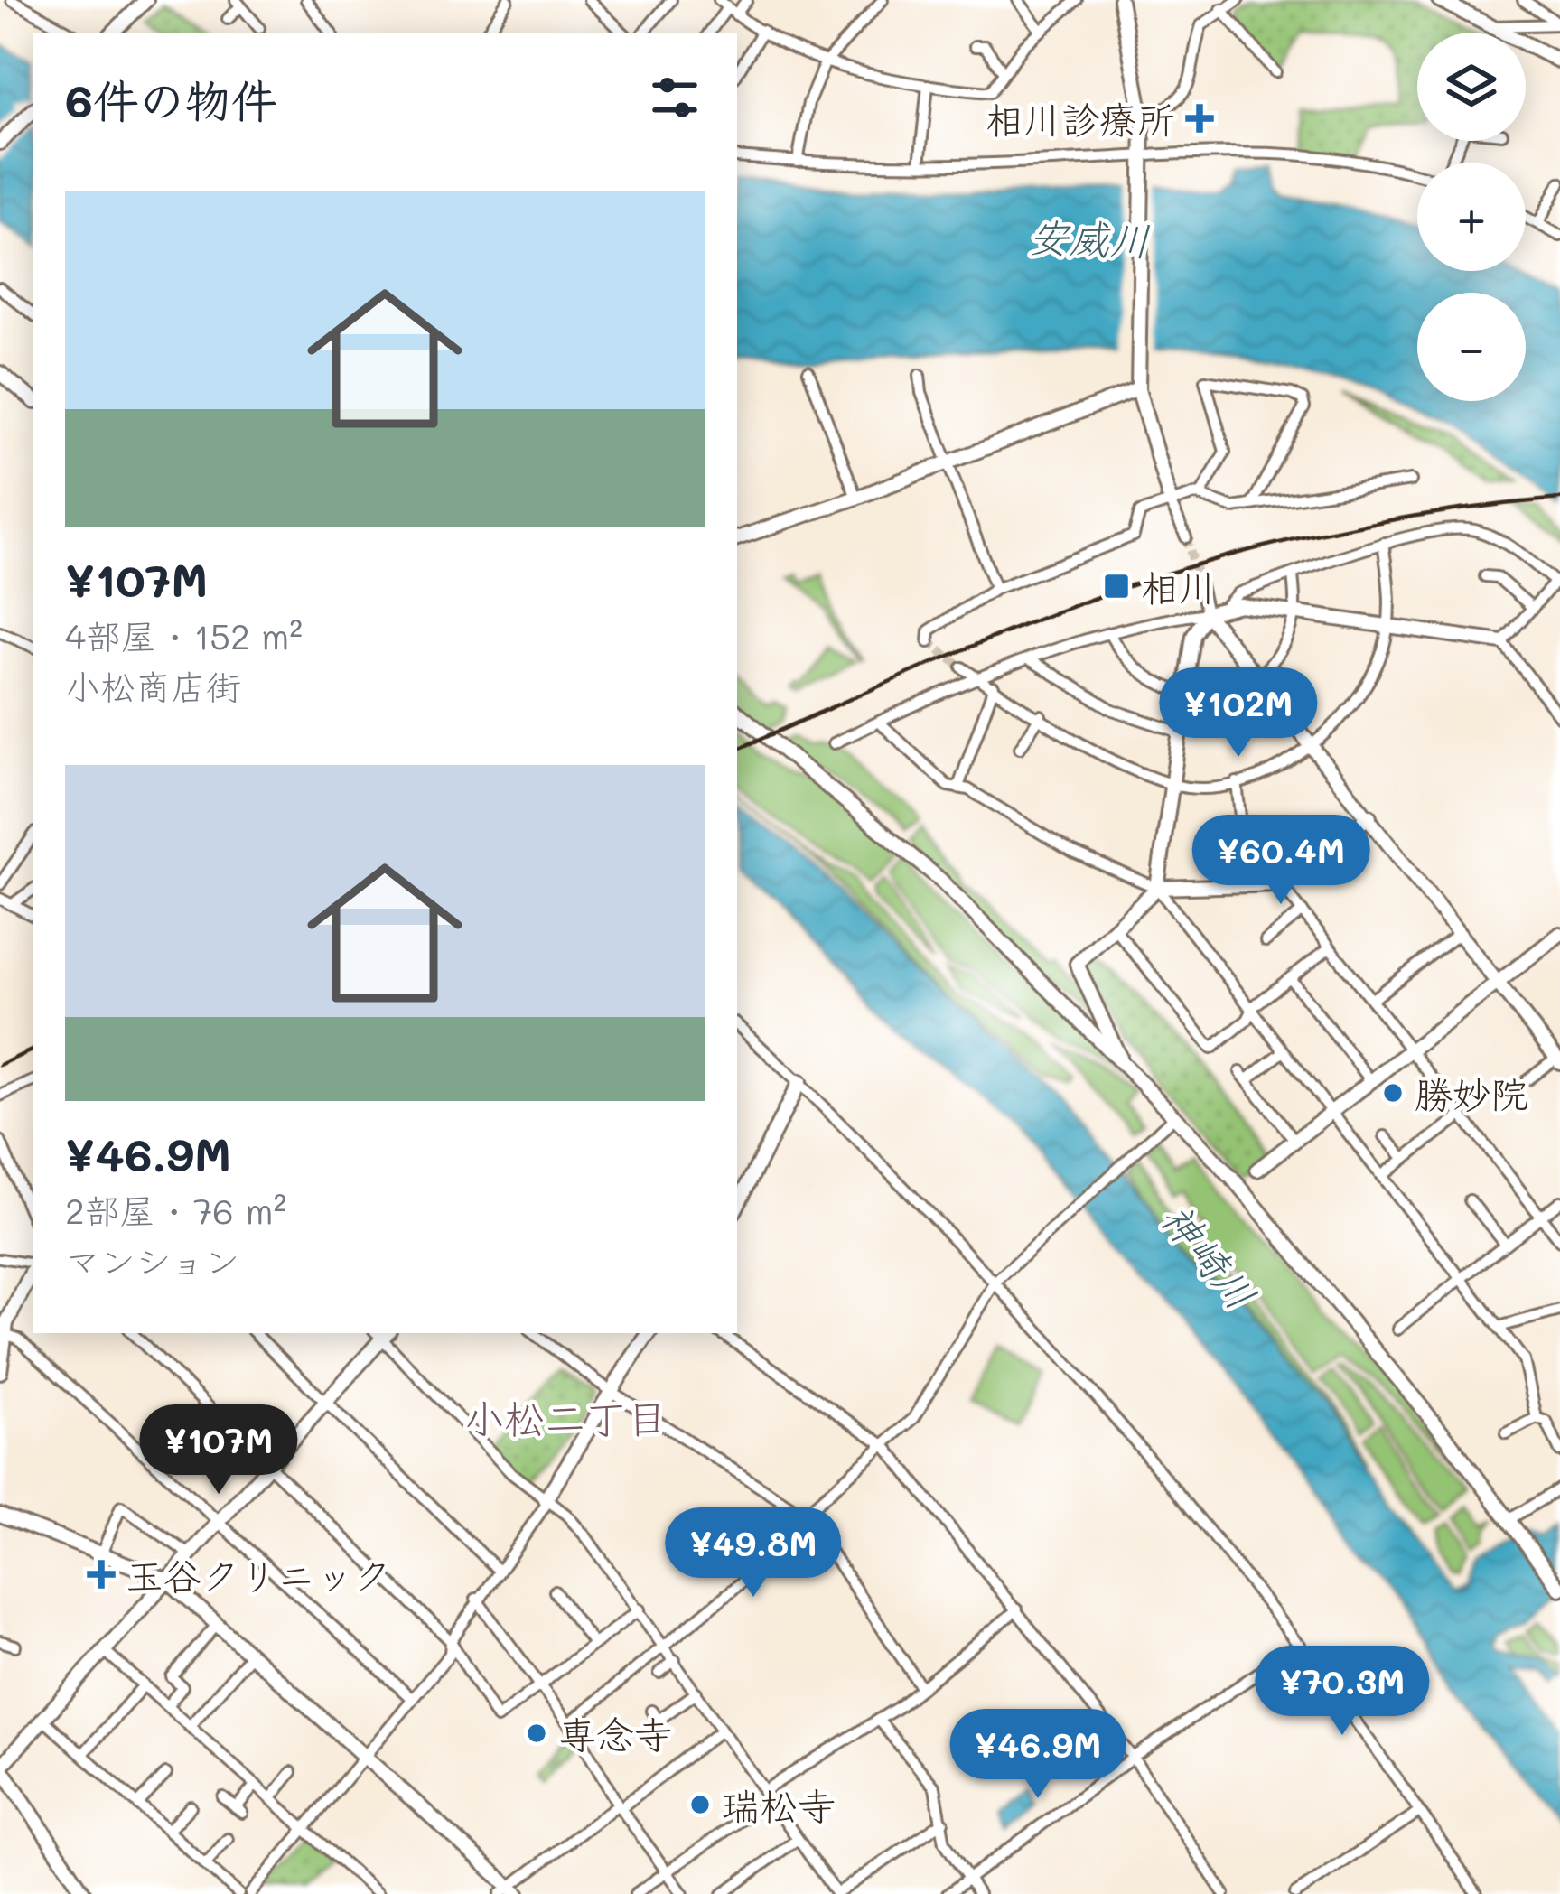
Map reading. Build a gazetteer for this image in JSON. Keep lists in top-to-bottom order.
{
  "districts": ["小松二丁目"],
  "water": ["安威川", "神崎川"],
  "places": {
    "health": ["相川診療所", "玉谷クリニック"],
    "transit": ["相川"],
    "other": ["勝妙院", "専念寺", "瑞松寺"]
  },
  "page": {
    "map_buttons": ["+", "−"],
    "heading": "6件の物件",
    "list": [
      {
        "name": "¥107M",
        "note": "4部屋 · 152 m² · 小松商店街"
      },
      {
        "name": "¥46.9M",
        "note": "2部屋 · 76 m² · マンション"
      }
    ],
    "price": [
      "¥102M",
      "¥60.4M",
      "¥107M",
      "¥49.8M",
      "¥70.3M",
      "¥46.9M"
    ]
  }
}
